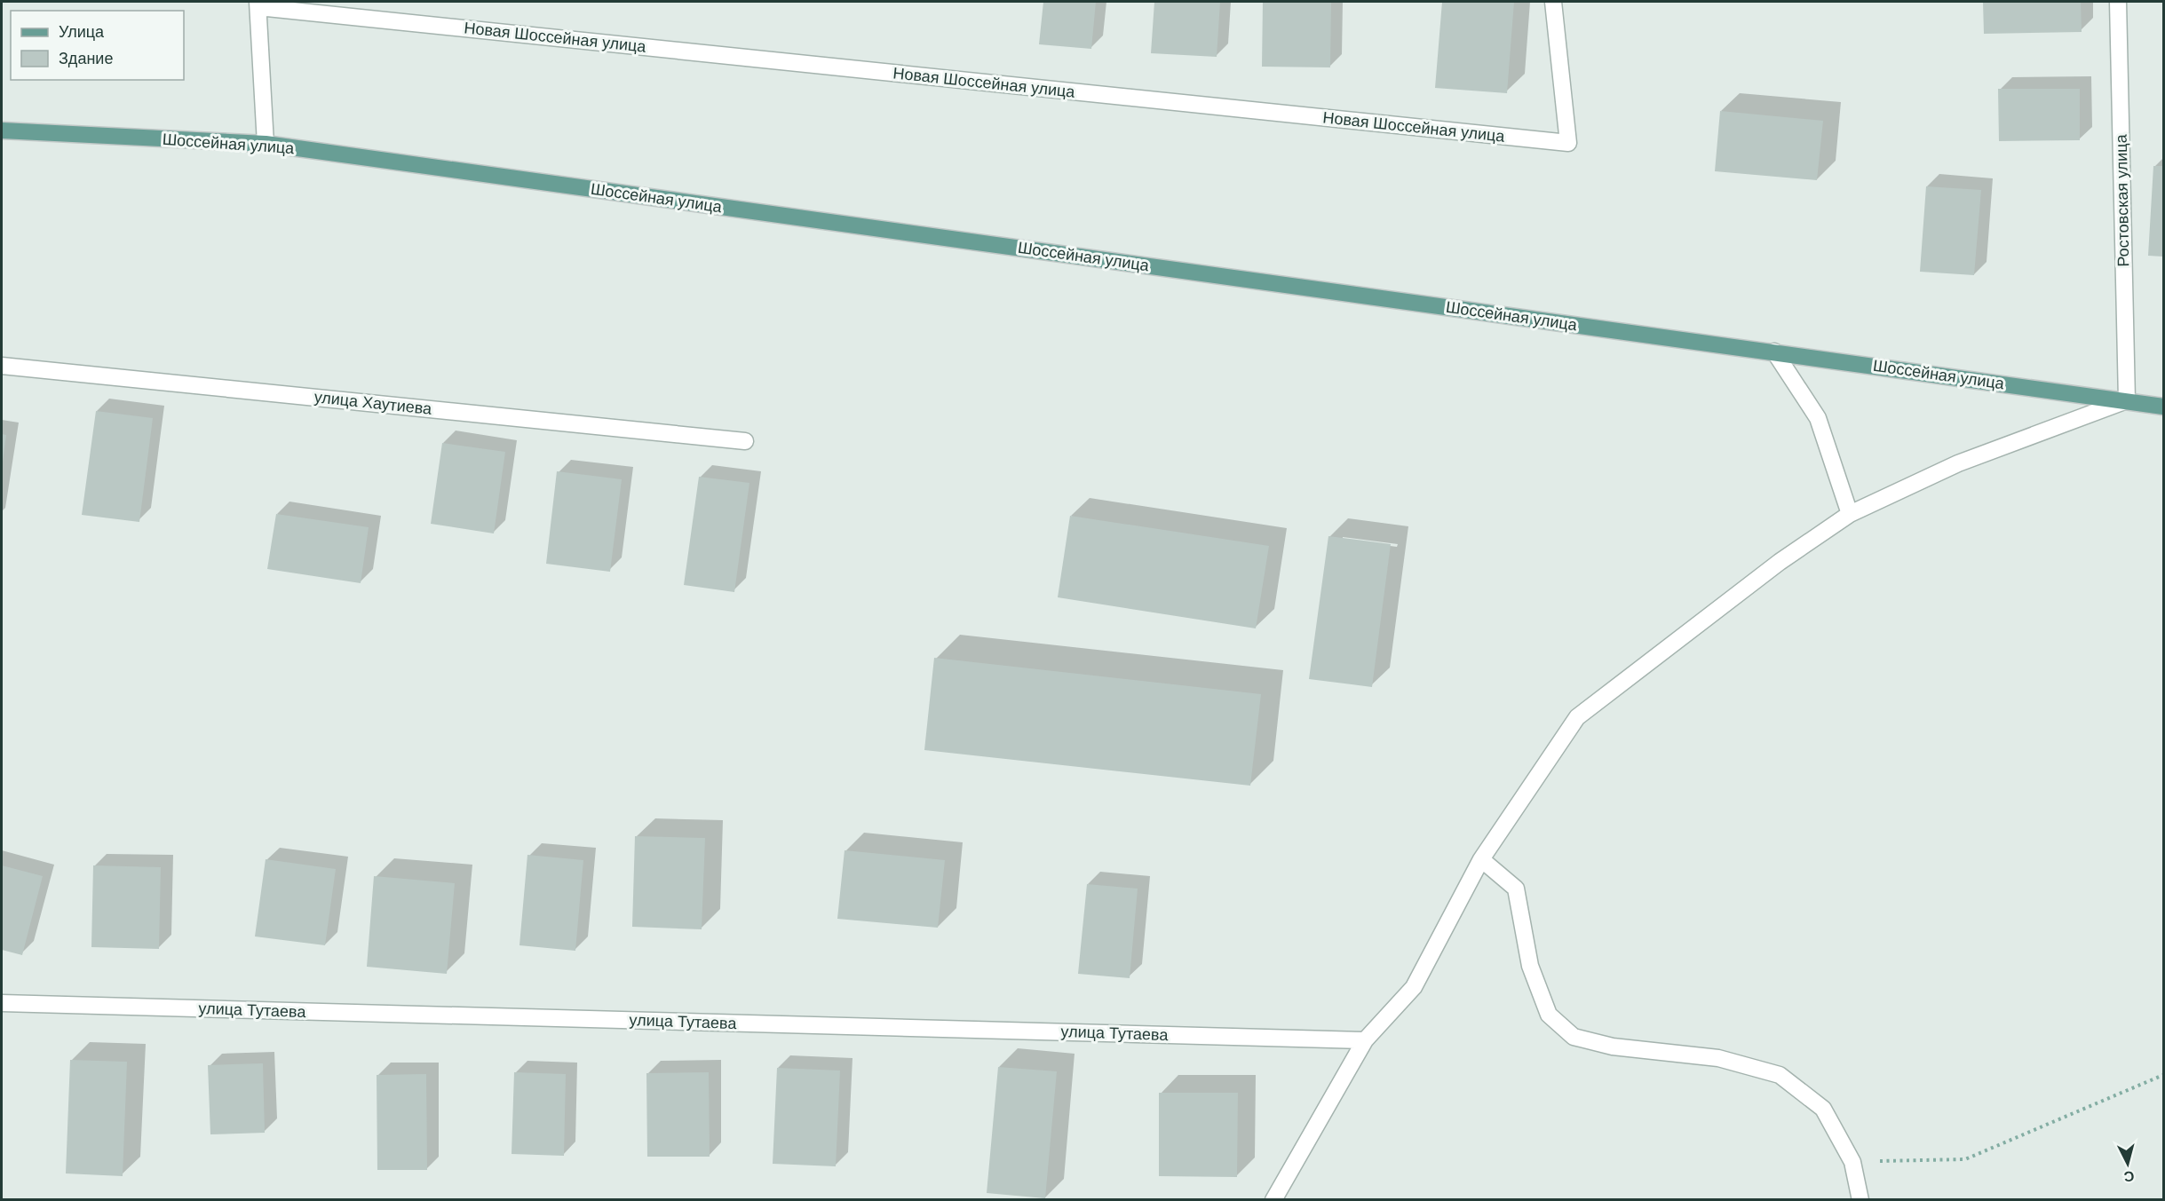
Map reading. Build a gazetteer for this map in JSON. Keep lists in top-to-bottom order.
{
  "streets": {
    "main road": ["Шоссейная улица"],
    "street": [
      "Новая Шоссейная улица",
      "Ростовская улица",
      "улица Хаутиева",
      "улица Тутаева"
    ]
  },
  "crossings": [
    ["Шоссейная улица", "Ростовская улица"]
  ],
  "legend": ["Улица", "Здание"],
  "north": "bottom"
}
